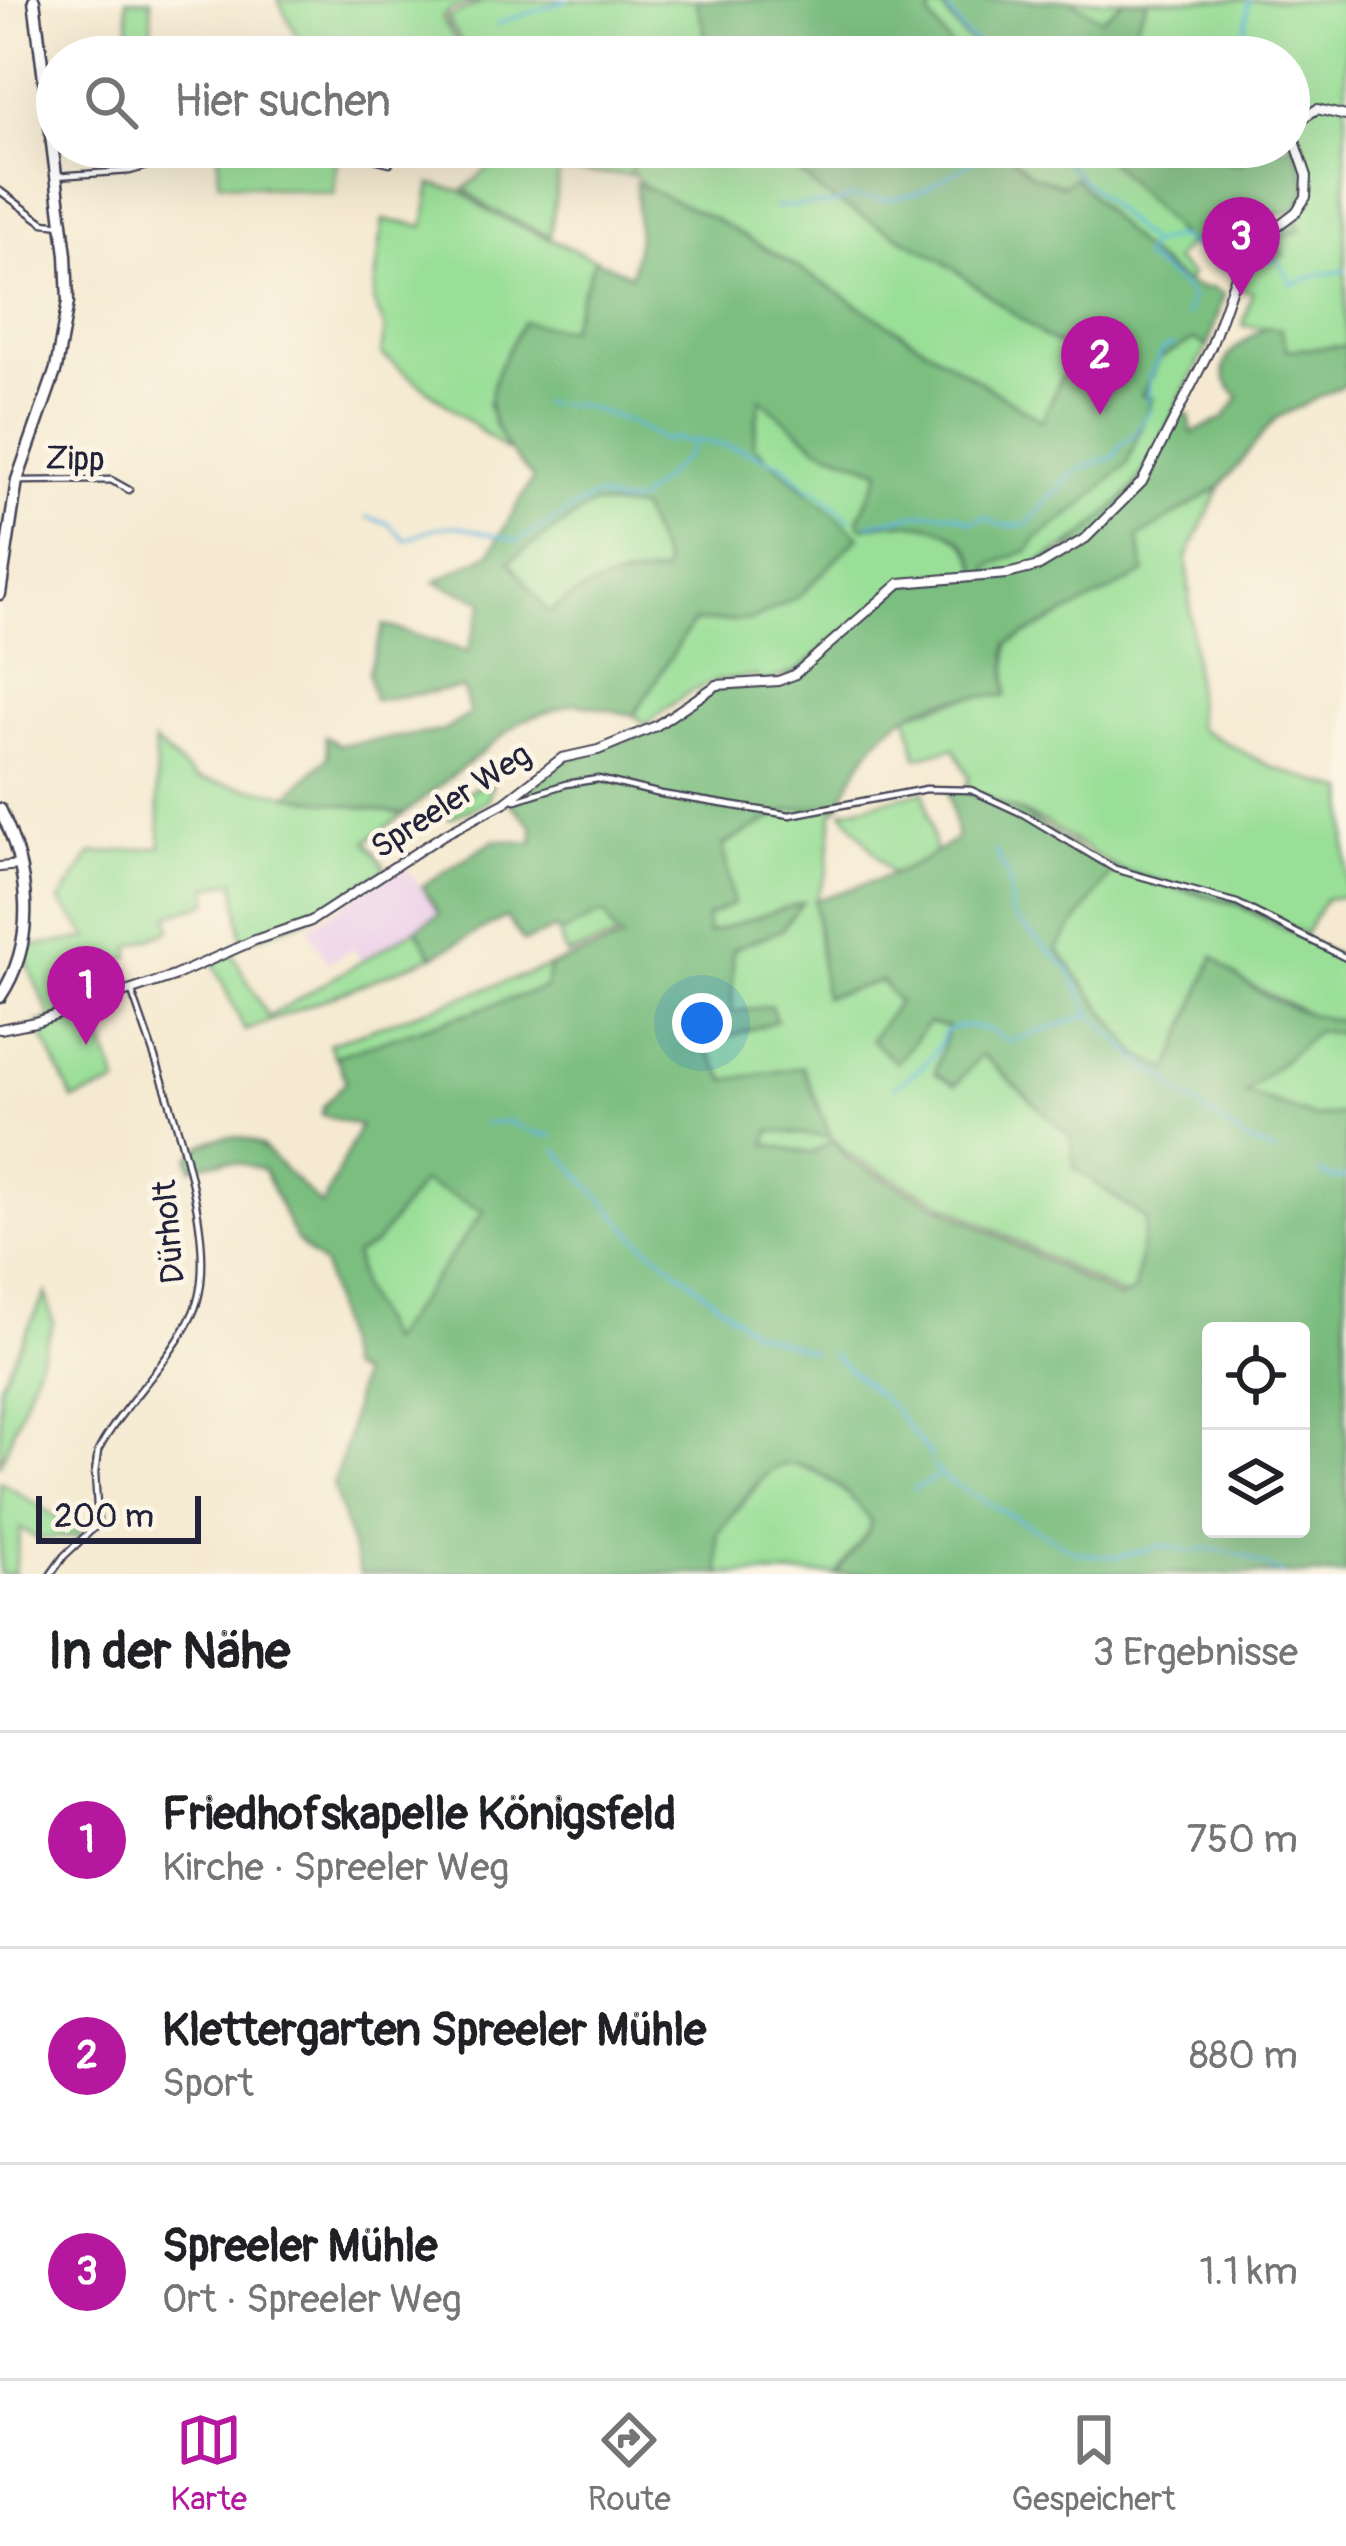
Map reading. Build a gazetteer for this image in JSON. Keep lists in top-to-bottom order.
{
  "streets": {
    "street": ["Zipp", "Spreeler Weg", "Dürholt"]
  },
  "crossings": [
    ["Spreeler Weg", "Dürholt"]
  ],
  "scale_bar": "200 m",
  "page": {
    "search": "Hier suchen",
    "pins": ["3", "2", "1"],
    "scale": "200 m",
    "heading": ["In der Nähe", "3 Ergebnisse"],
    "list": [
      {
        "mark": "1",
        "name": "Friedhofskapelle Königsfeld",
        "note": "Kirche · Spreeler Weg",
        "value": "750 m"
      },
      {
        "mark": "2",
        "name": "Klettergarten Spreeler Mühle",
        "note": "Sport",
        "value": "880 m"
      },
      {
        "mark": "3",
        "name": "Spreeler Mühle",
        "note": "Ort · Spreeler Weg",
        "value": "1.1 km"
      }
    ],
    "nav": ["Karte", "Route", "Gespeichert"]
  }
}
